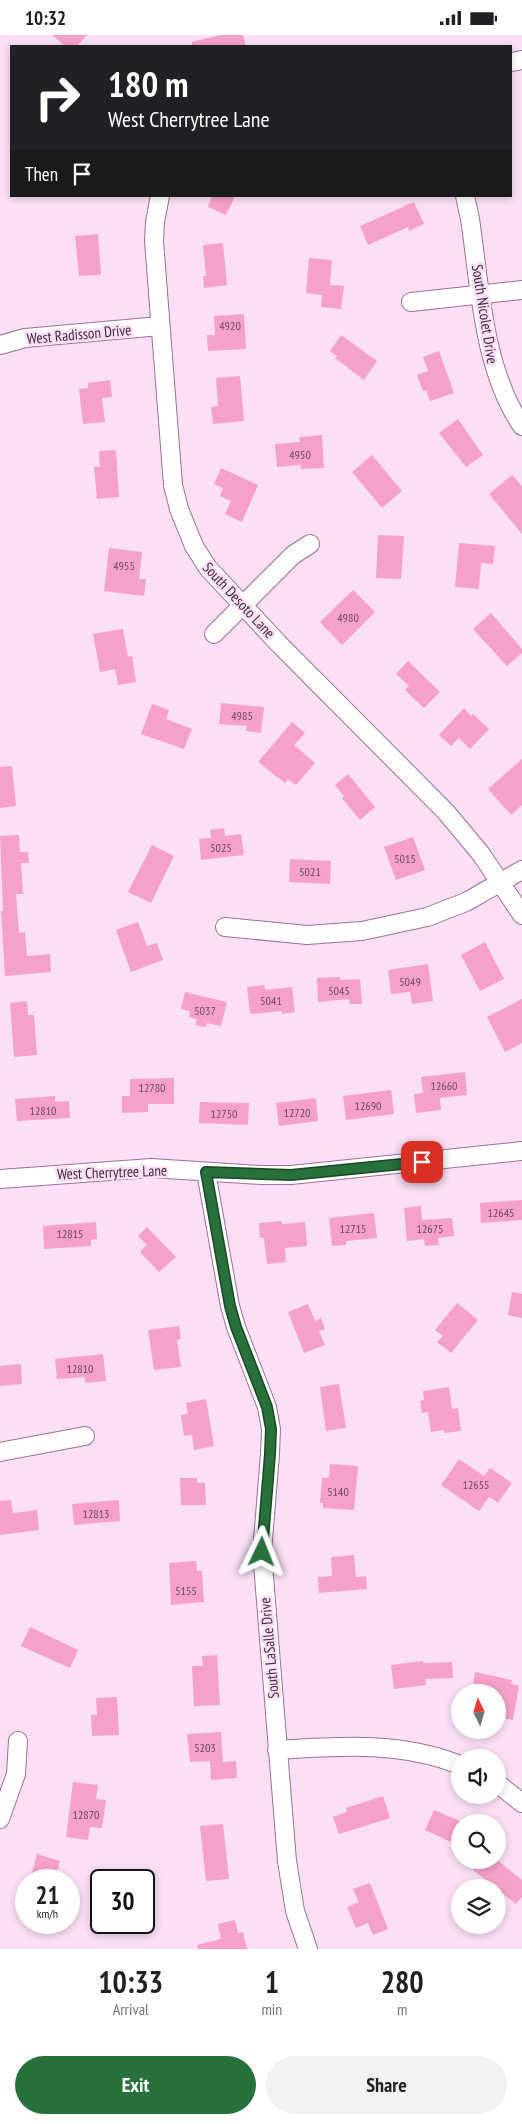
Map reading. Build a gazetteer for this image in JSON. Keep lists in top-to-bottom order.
{
  "streets": {
    "street": [
      "South Nicolet Drive",
      "West Radisson Drive",
      "South Desoto Lane",
      "West Cherrytree Lane",
      "South LaSalle Drive"
    ]
  },
  "crossings": [
    ["West Radisson Drive", "South Desoto Lane"],
    ["West Cherrytree Lane", "South LaSalle Drive"]
  ],
  "house_numbers": [
    "4920",
    "4950",
    "4955",
    "4980",
    "4985",
    "5025",
    "5015",
    "5021",
    "5049",
    "5045",
    "5041",
    "5037",
    "12660",
    "12780",
    "12690",
    "12810",
    "12720",
    "12750",
    "12645",
    "12715",
    "12675",
    "12815",
    "12810",
    "12655",
    "5140",
    "12813",
    "5155",
    "5203",
    "12870"
  ],
  "north": "top",
  "page": {
    "status": "10:32",
    "turn": ["180 m", "West Cherrytree Lane"],
    "then": "Then",
    "speed": "21 km/h",
    "limit": "30",
    "eta": [
      "10:33",
      "Arrival",
      "1",
      "min",
      "280",
      "m"
    ],
    "buttons": ["Exit", "Share"]
  }
}
